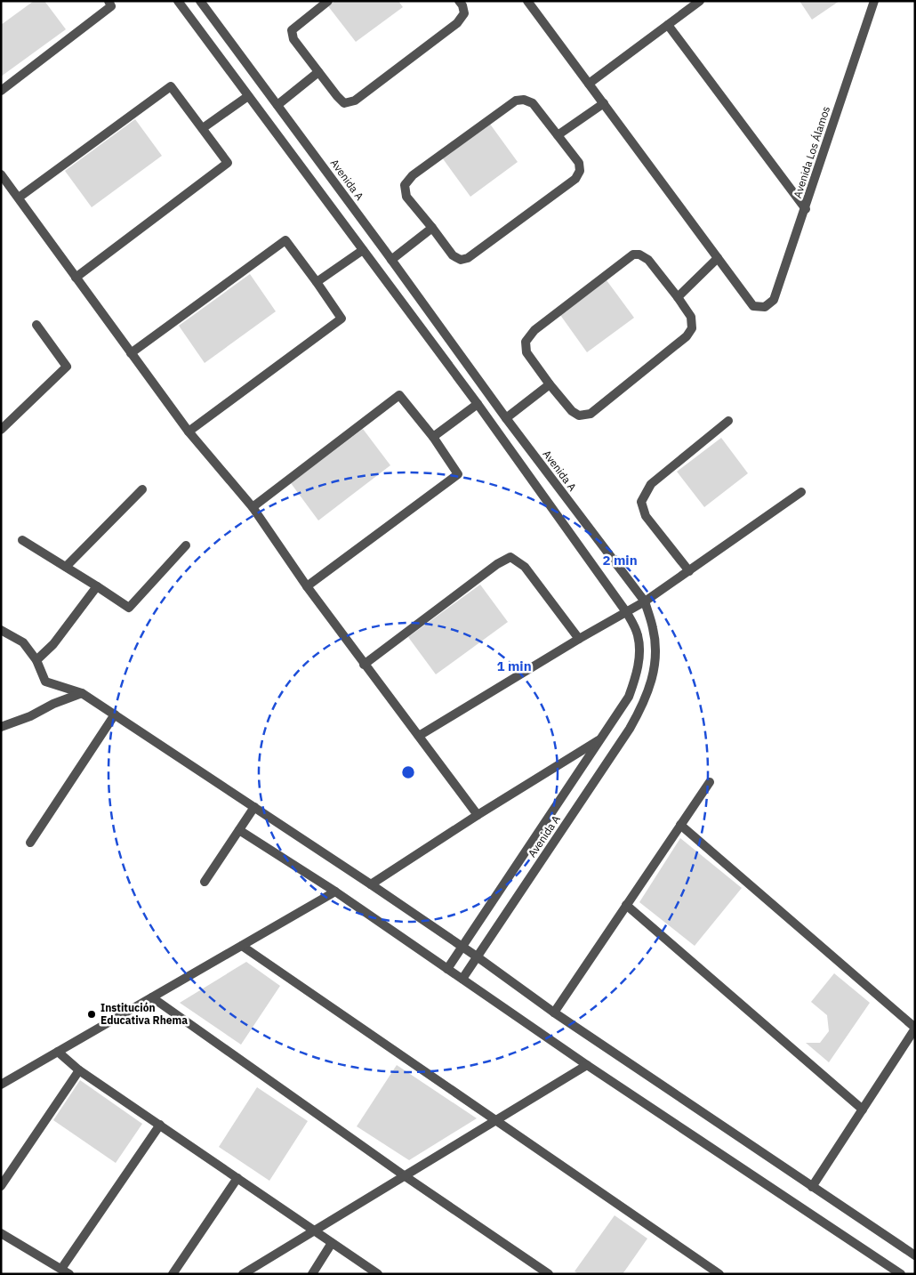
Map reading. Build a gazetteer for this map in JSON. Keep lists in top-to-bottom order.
{
  "streets": {
    "street": ["Avenida Los Álamos", "Avenida A"]
  },
  "places": ["Institución Educativa Rhema"],
  "rings": ["2 min", "1 min"]
}
